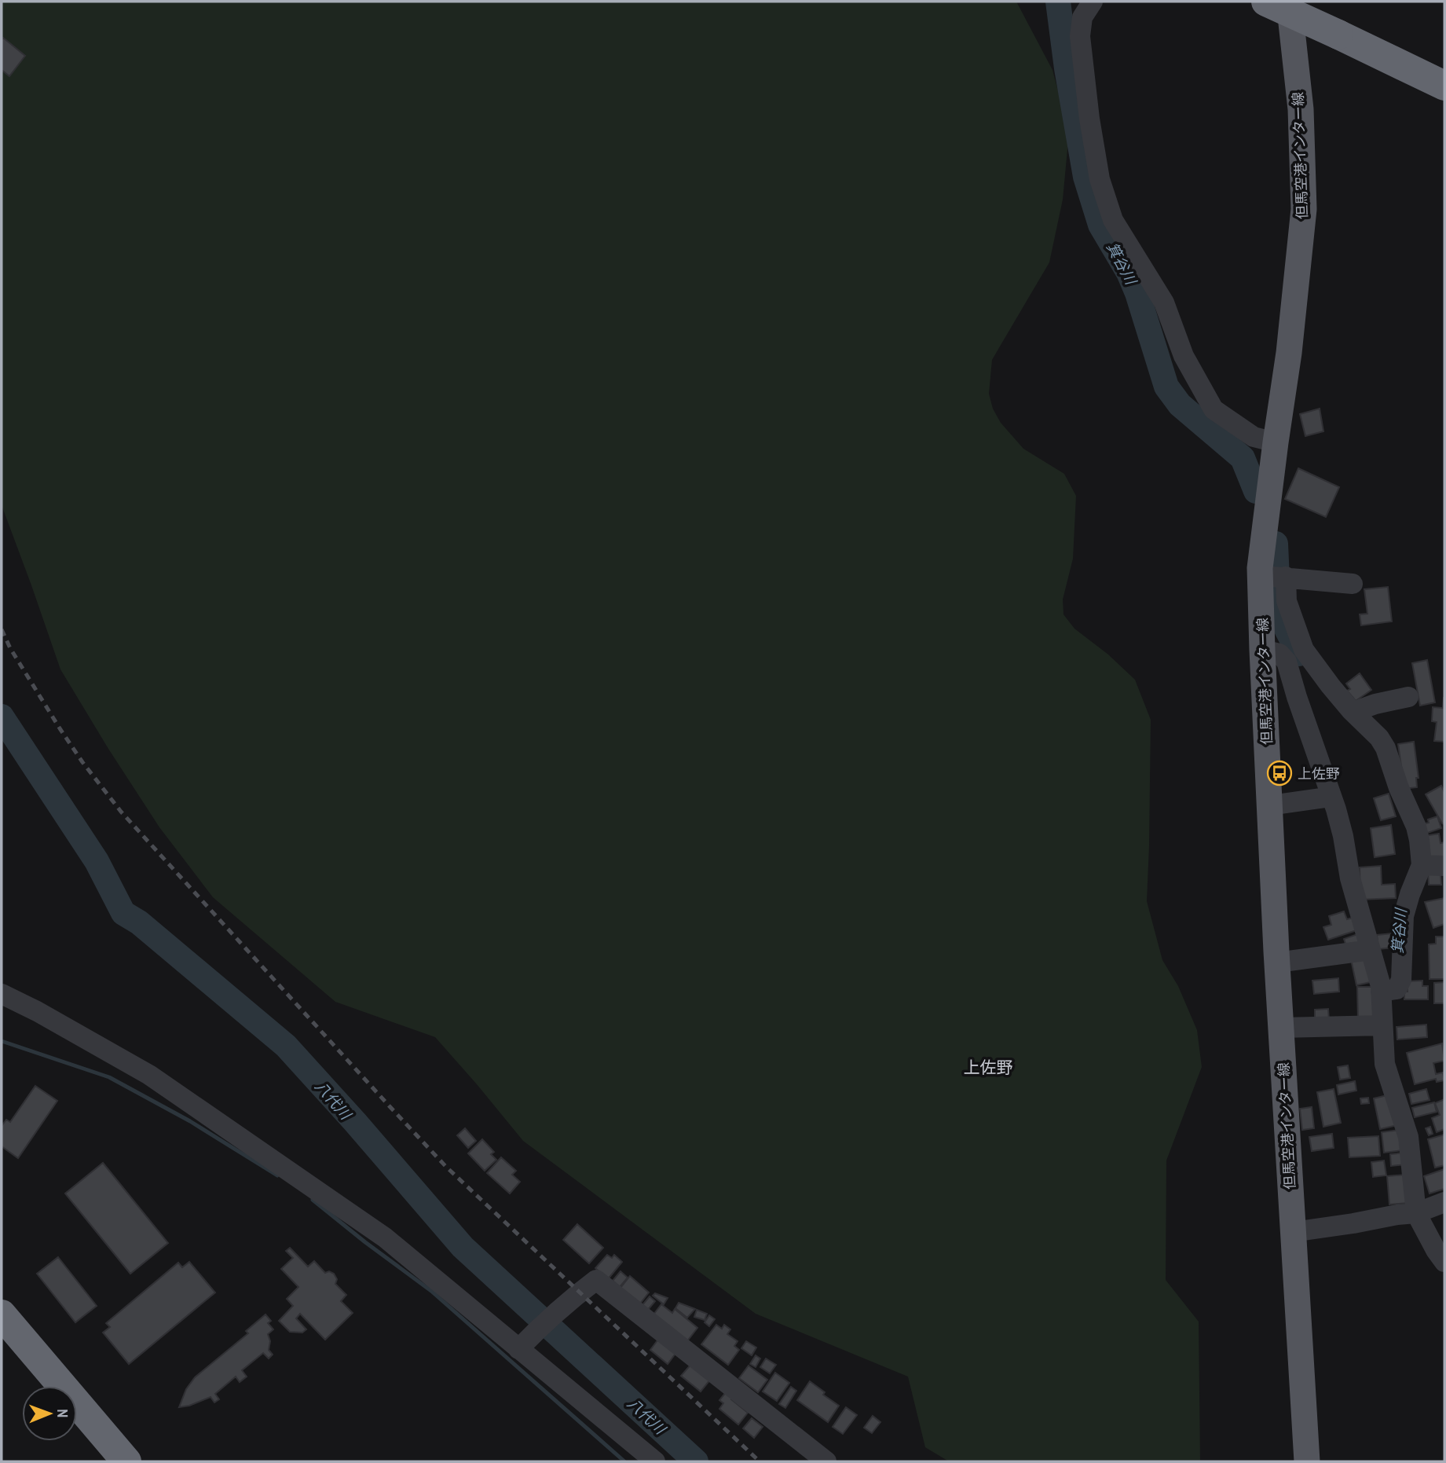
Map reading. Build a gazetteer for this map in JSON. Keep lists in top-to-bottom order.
{
  "streets": {
    "main road": ["但馬空港インター線"]
  },
  "districts": ["上佐野"],
  "water": ["箕谷川", "八代川"],
  "places": {
    "bus stop": ["上佐野"]
  },
  "north": "right"
}
